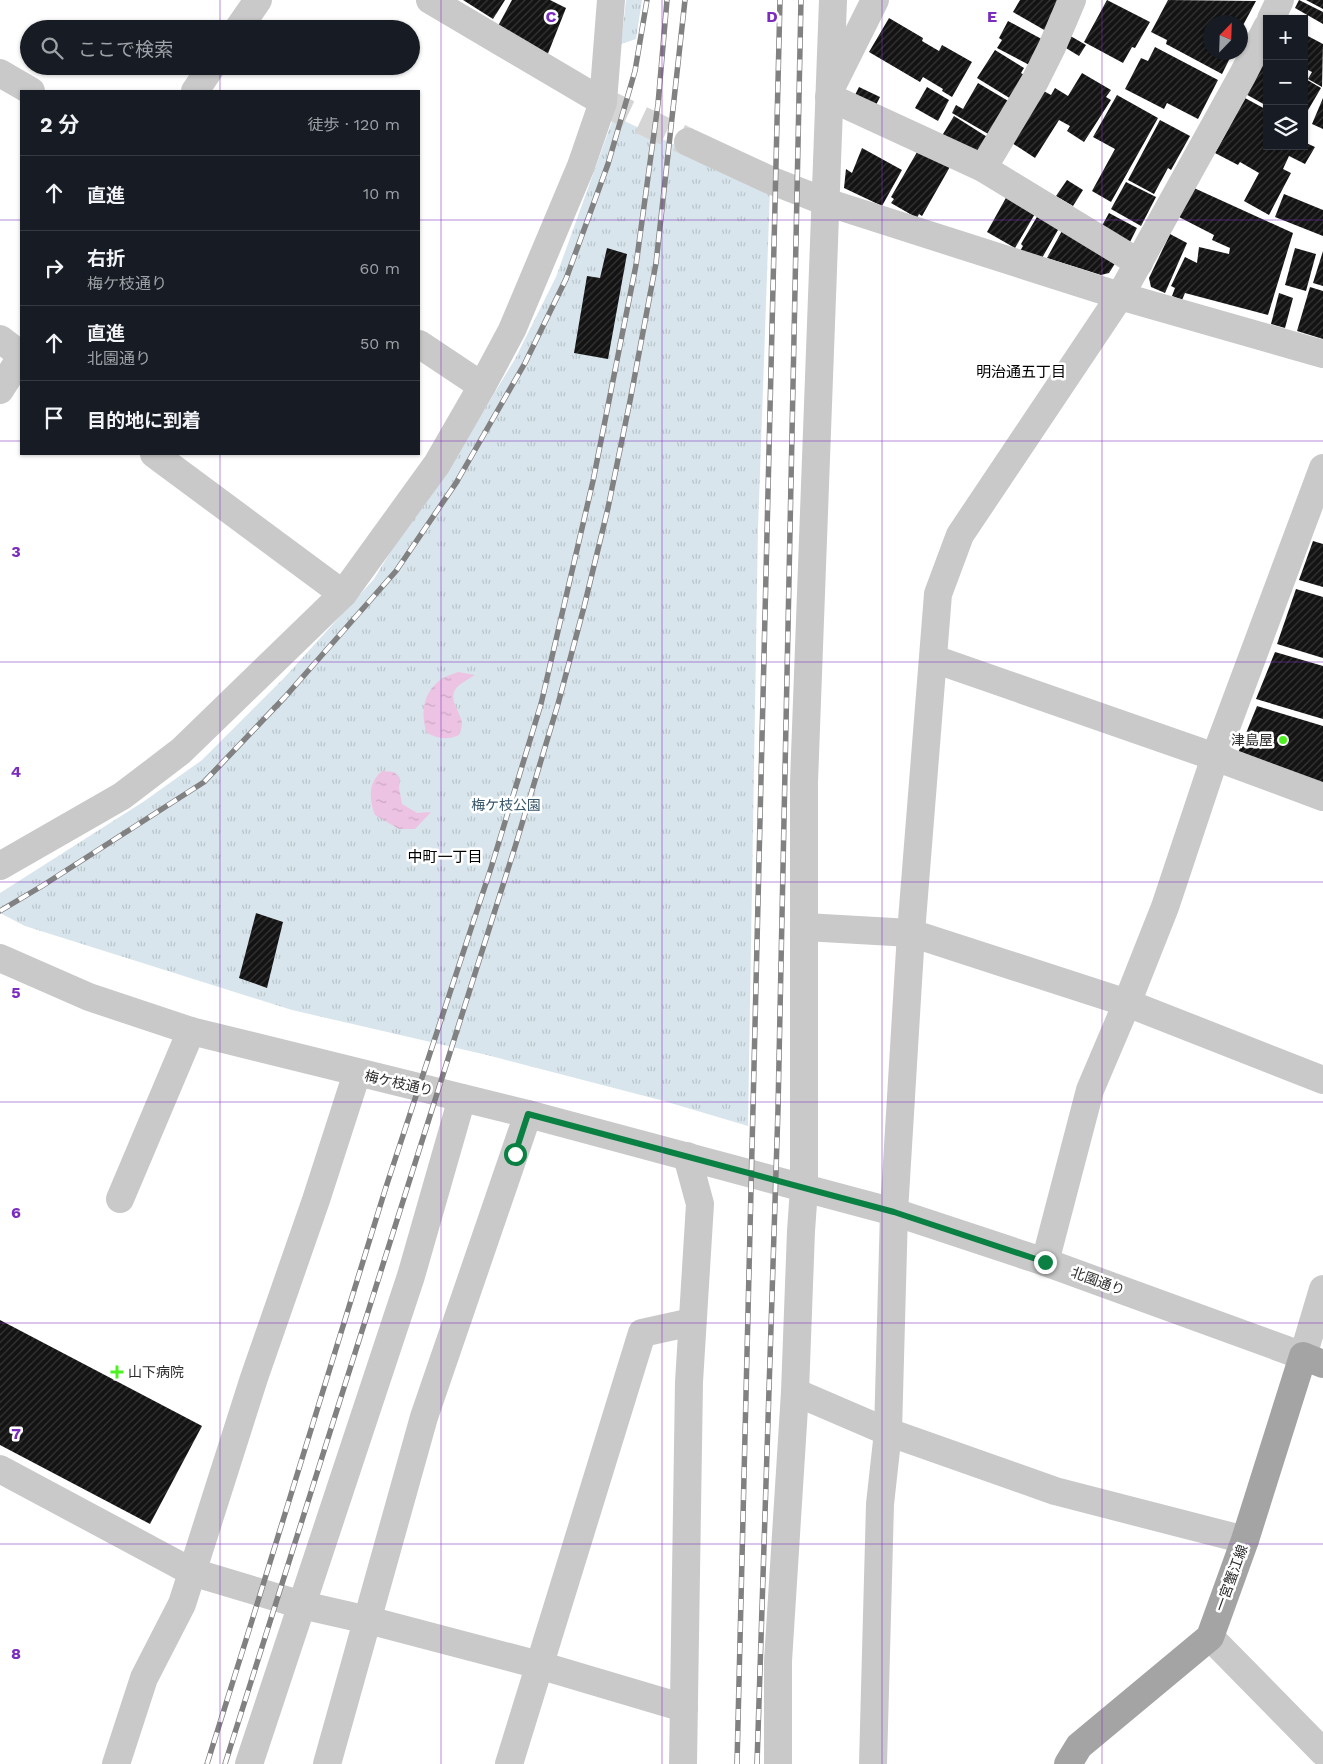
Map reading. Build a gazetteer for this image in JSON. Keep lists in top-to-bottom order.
{
  "streets": {
    "main road": ["一宮蟹江線"],
    "street": ["梅ケ枝通り", "北園通り"]
  },
  "crossings": [
    ["梅ケ枝通り", "北園通り"],
    ["北園通り", "一宮蟹江線"]
  ],
  "districts": ["明治通五丁目", "中町一丁目"],
  "parks": ["梅ケ枝公園"],
  "places": {
    "other": ["津島屋"],
    "health": ["山下病院"]
  },
  "north": "top right",
  "page": {
    "map_buttons": ["+", "−"],
    "search": "ここで検索",
    "heading": ["2 分", "徒歩 · 120 m"],
    "list": [
      ["直進", "10 m"],
      ["右折", "梅ケ枝通り", "60 m"],
      ["直進", "北園通り", "50 m"],
      "目的地に到着"
    ]
  },
  "grid": {
    "columns": ["C", "D", "E"],
    "rows": [
      "3",
      "4",
      "5",
      "6",
      "7",
      "8"
    ]
  }
}
